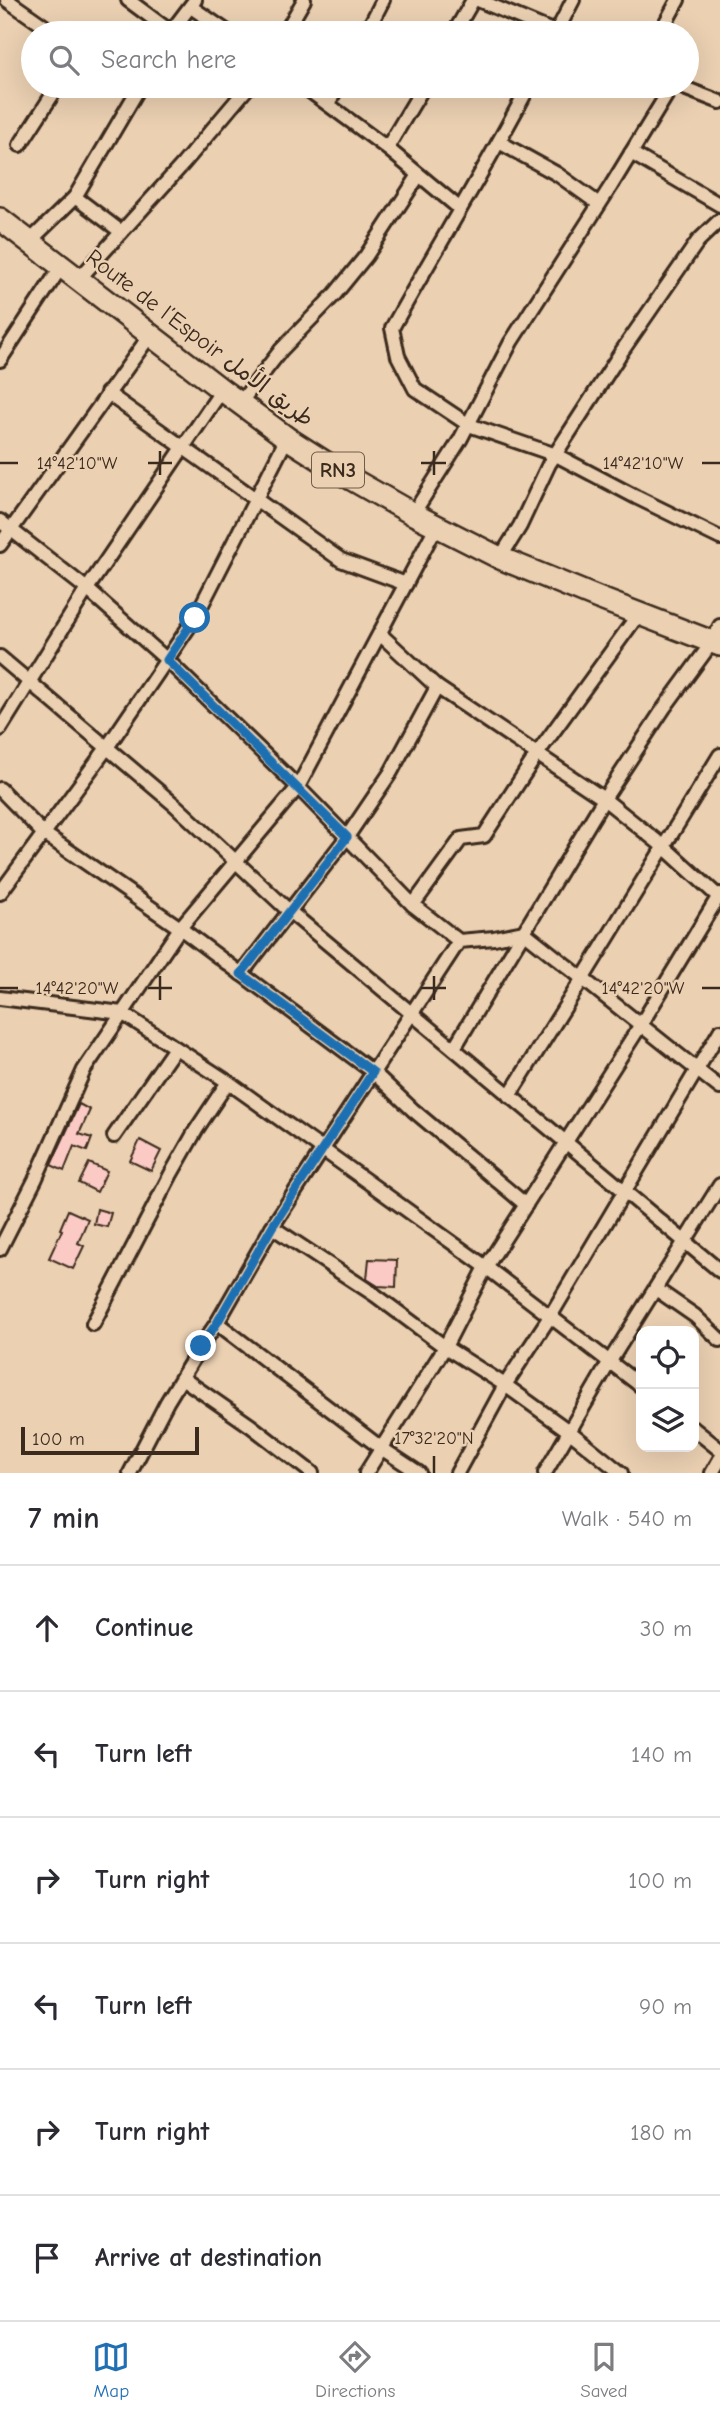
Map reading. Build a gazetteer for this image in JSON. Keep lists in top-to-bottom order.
{
  "streets": {
    "highway": ["Route de l’Espoir طريق الأمل", "RN3"]
  },
  "scale_bar": "100 m",
  "page": {
    "search": "Search here",
    "scale": "100 m",
    "heading": ["7 min", "Walk · 540 m"],
    "list": [
      ["Continue", "30 m"],
      ["Turn left", "140 m"],
      ["Turn right", "100 m"],
      ["Turn left", "90 m"],
      ["Turn right", "180 m"],
      "Arrive at destination"
    ],
    "nav": ["Map", "Directions", "Saved"]
  },
  "coordinates": ["14°42'10\"W", "14°42'20\"W", "17°32'20\"N"]
}
